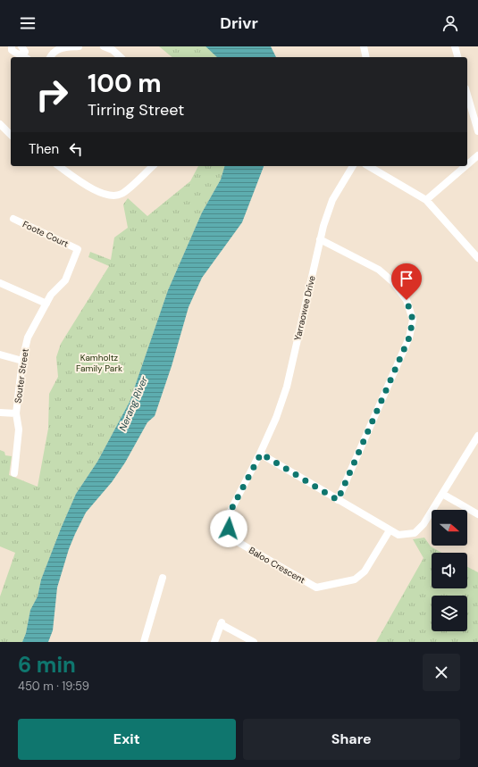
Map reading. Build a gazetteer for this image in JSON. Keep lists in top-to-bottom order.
{
  "streets": {
    "street": [
      "Foote Court",
      "Yarraowee Drive",
      "Souter Street",
      "Baloo Crescent"
    ]
  },
  "crossings": [
    ["Foote Court", "Souter Street"],
    ["Yarraowee Drive", "Baloo Crescent"]
  ],
  "water": ["Nerang River"],
  "parks": ["Kamholtz Family Park"],
  "north": "right",
  "page": {
    "header": "Drivr",
    "turn": ["100 m", "Tirring Street"],
    "then": "Then",
    "heading": ["6 min", "450 m · 19:59"],
    "buttons": ["Exit", "Share"]
  }
}
